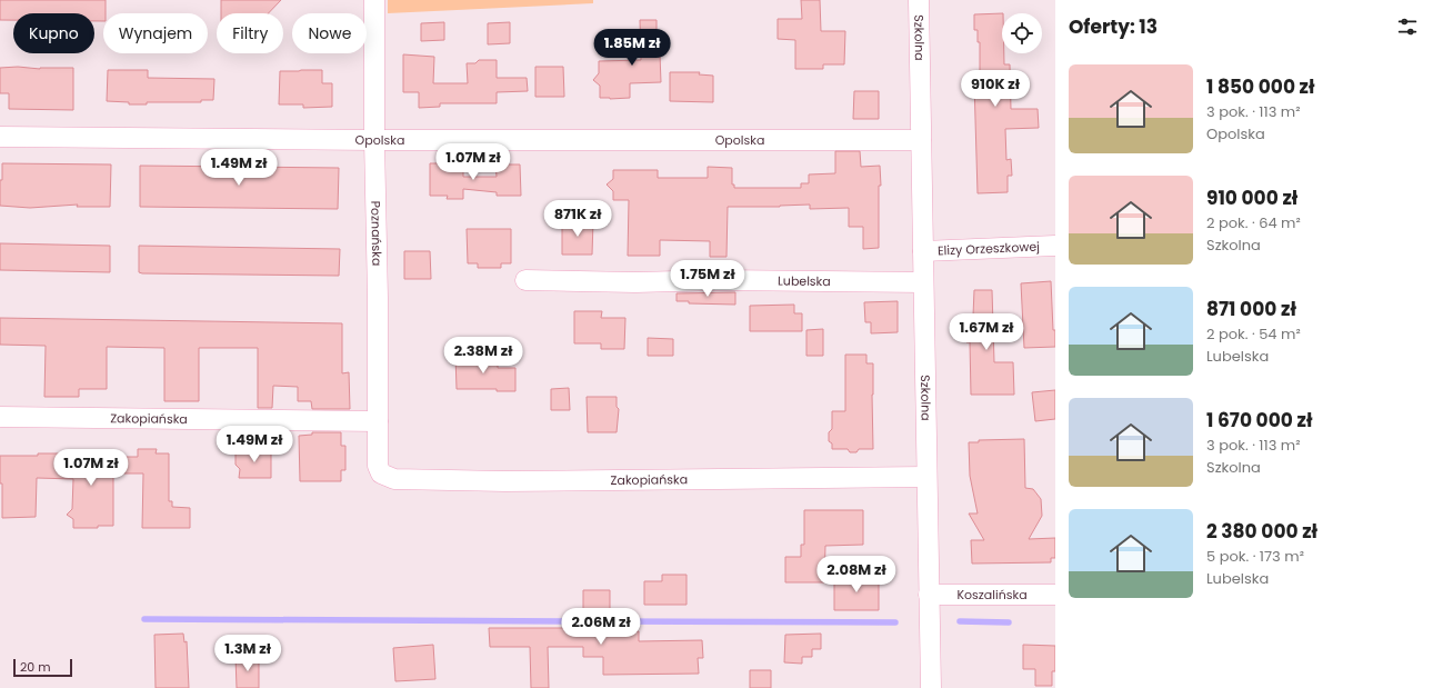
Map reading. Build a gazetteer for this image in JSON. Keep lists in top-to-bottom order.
{
  "streets": {
    "street": [
      "Szkolna",
      "Opolska",
      "Poznańska",
      "Elizy Orzeszkowej",
      "Lubelska",
      "Zakopiańska",
      "Koszalińska"
    ]
  },
  "crossings": [
    ["Szkolna", "Opolska"],
    ["Szkolna", "Elizy Orzeszkowej"],
    ["Szkolna", "Lubelska"],
    ["Szkolna", "Zakopiańska"],
    ["Szkolna", "Koszalińska"],
    ["Opolska", "Poznańska"],
    ["Poznańska", "Zakopiańska"]
  ],
  "scale_bar": "20 m",
  "page": {
    "heading": "Oferty: 13",
    "chip": [
      "Kupno",
      "Wynajem",
      "Filtry",
      "Nowe"
    ],
    "price": [
      "1.85M zł",
      "910K zł",
      "1.07M zł",
      "1.49M zł",
      "871K zł",
      "1.75M zł",
      "1.67M zł",
      "2.38M zł",
      "1.49M zł",
      "1.07M zł",
      "2.08M zł",
      "2.06M zł",
      "1.3M zł"
    ],
    "list": [
      {
        "name": "1 850 000 zł",
        "note": "3 pok. · 113 m² · Opolska"
      },
      {
        "name": "910 000 zł",
        "note": "2 pok. · 64 m² · Szkolna"
      },
      {
        "name": "871 000 zł",
        "note": "2 pok. · 54 m² · Lubelska"
      },
      {
        "name": "1 670 000 zł",
        "note": "3 pok. · 113 m² · Szkolna"
      },
      {
        "name": "2 380 000 zł",
        "note": "5 pok. · 173 m² · Lubelska"
      }
    ],
    "scale": "20 m"
  }
}
